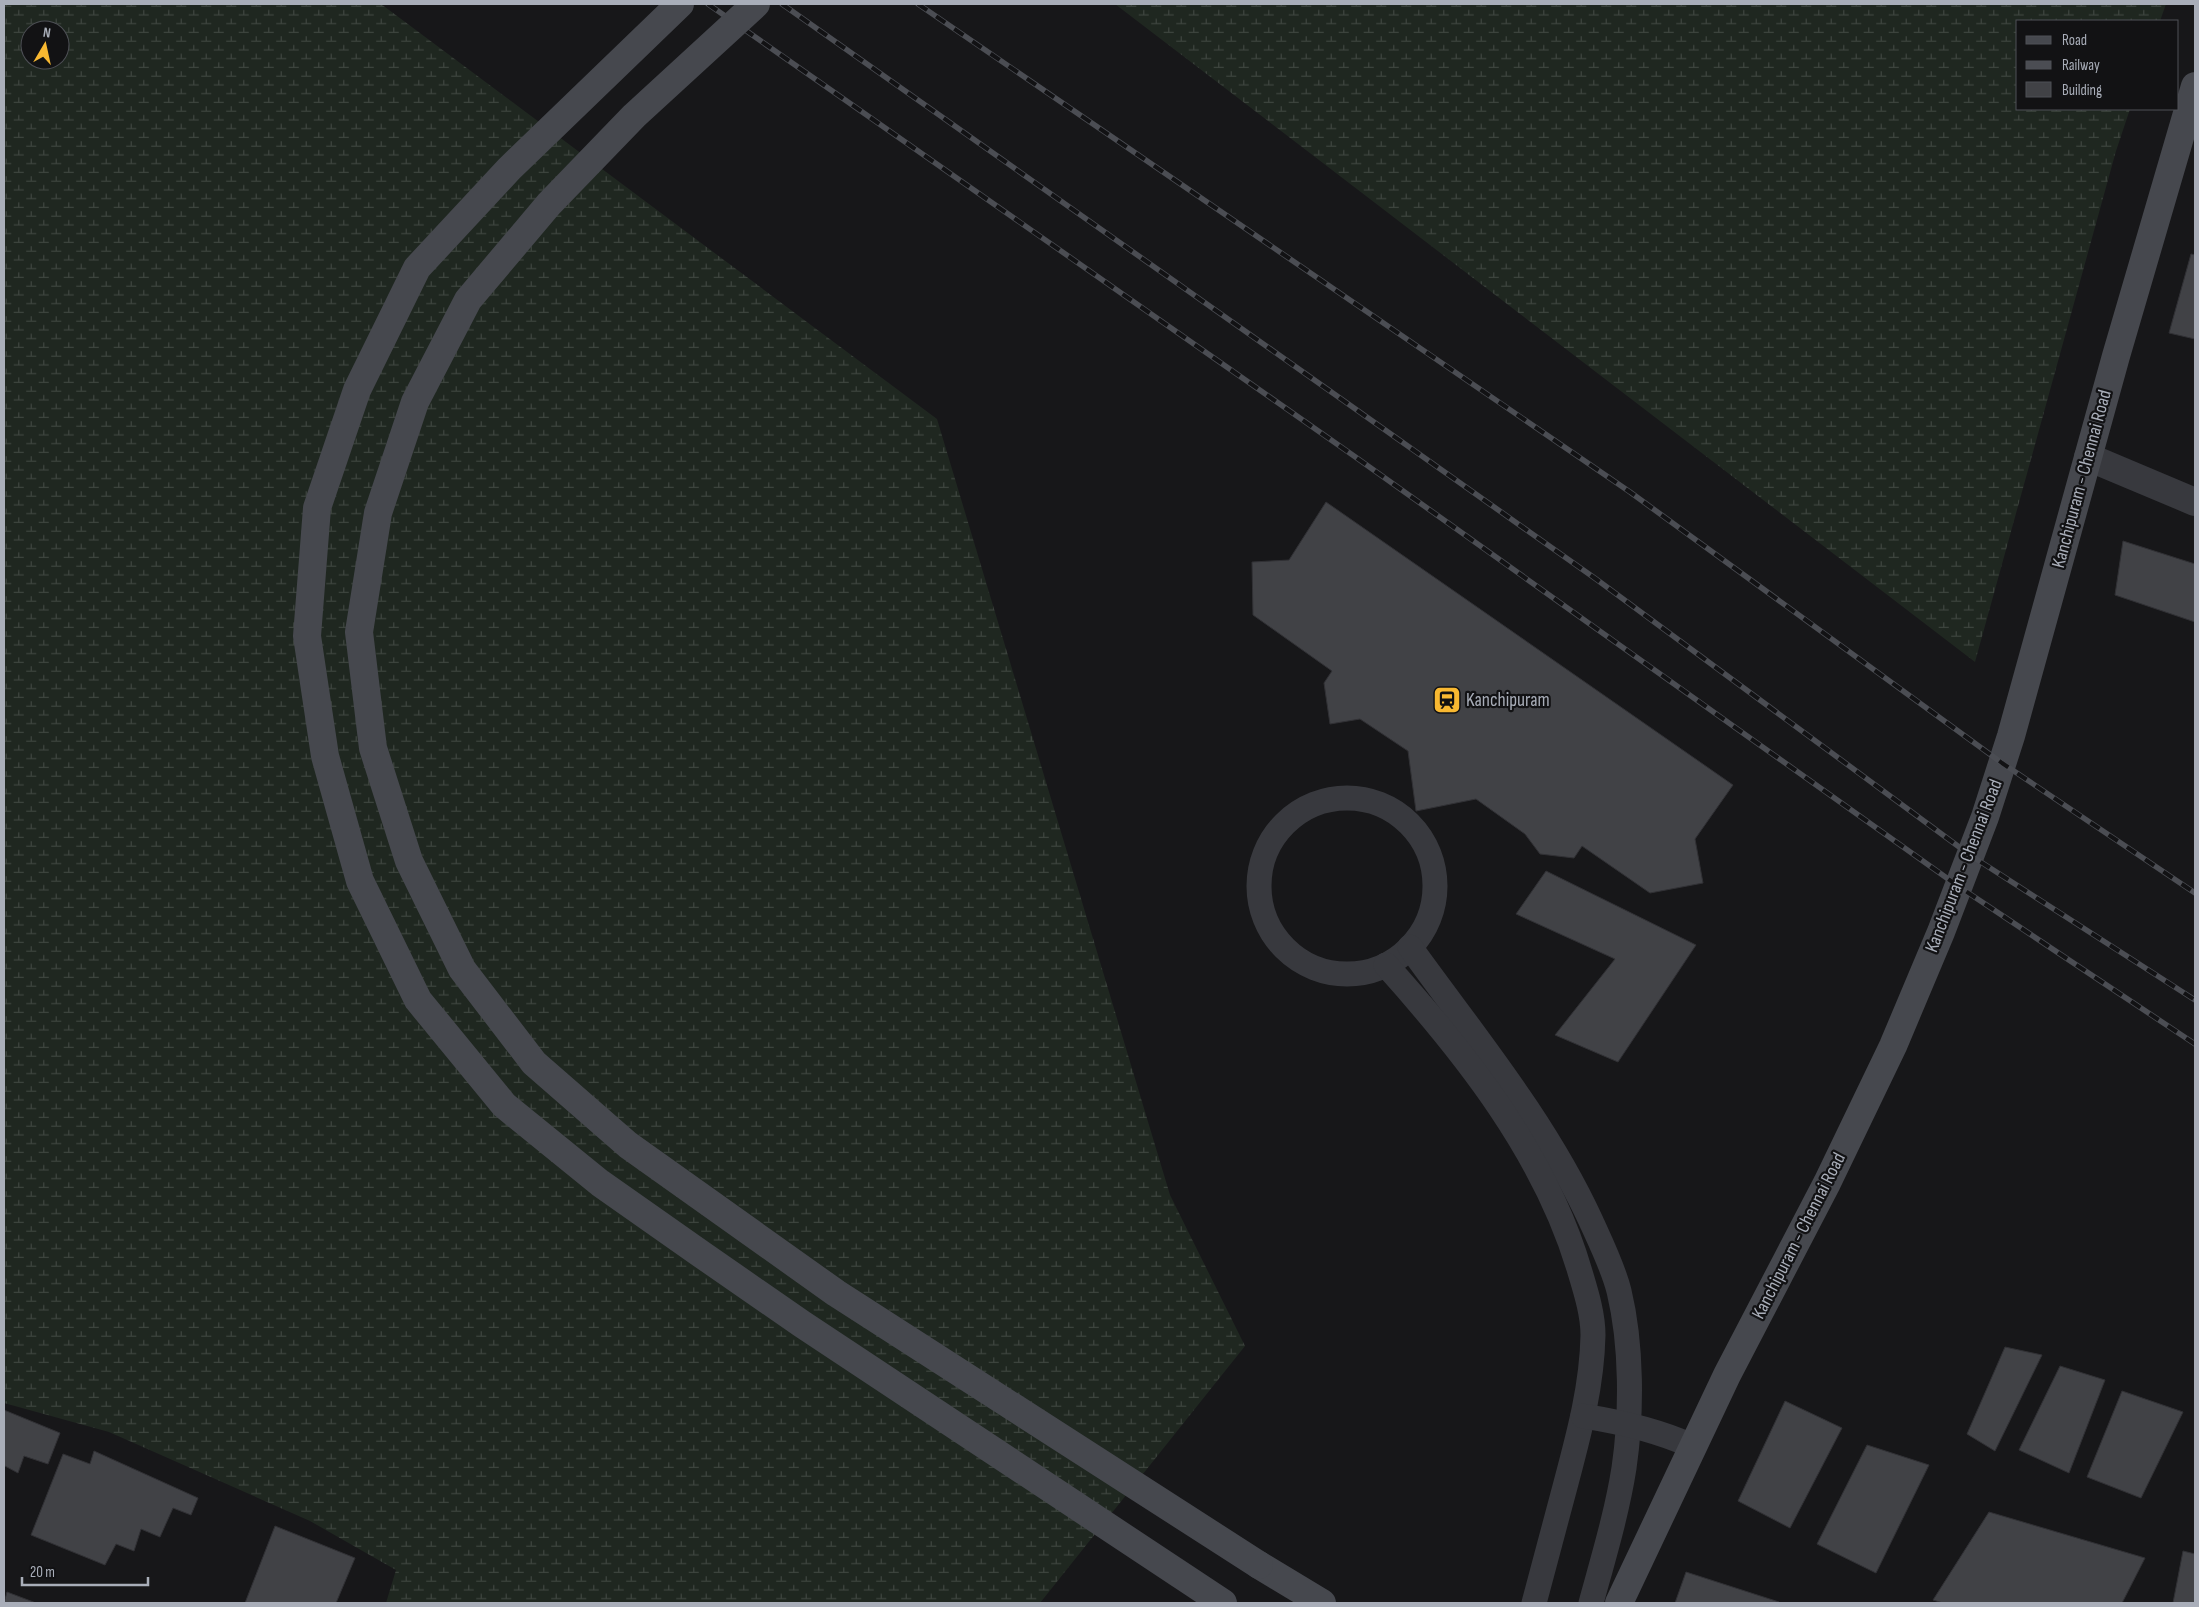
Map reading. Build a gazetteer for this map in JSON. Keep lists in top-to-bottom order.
{
  "streets": {
    "main road": ["Kanchipuram - Chennai Road"]
  },
  "places": {
    "station": ["Kanchipuram"]
  },
  "legend": ["Road", "Railway", "Building"],
  "scale_bar": "20 m",
  "north": "top"
}
